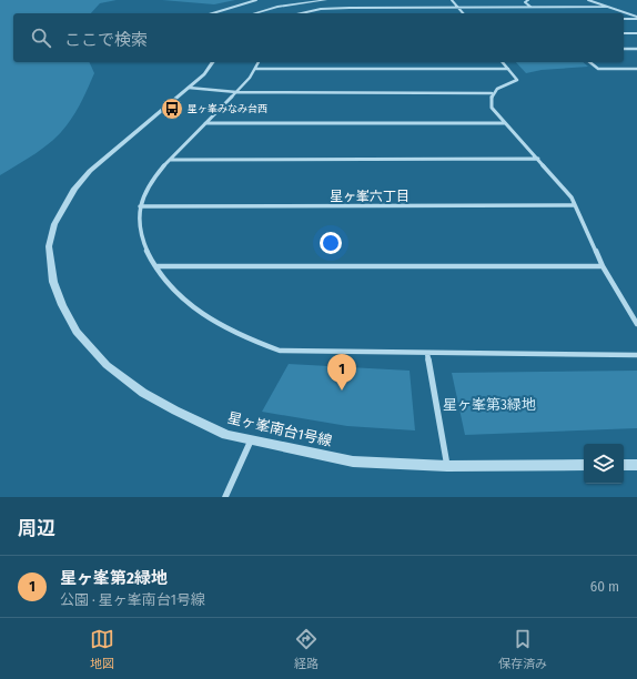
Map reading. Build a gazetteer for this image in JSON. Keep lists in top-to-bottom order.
{
  "streets": {
    "street": ["星ヶ峯南台1号線"]
  },
  "districts": ["星ヶ峯六丁目"],
  "parks": ["星ヶ峯第3緑地"],
  "places": {
    "bus stop": ["星ヶ峯みなみ台西"]
  },
  "page": {
    "search": "ここで検索",
    "pins": "1",
    "heading": "周辺",
    "list": [
      {
        "mark": "1",
        "name": "星ヶ峯第2緑地",
        "note": "公園 · 星ヶ峯南台1号線",
        "value": "60 m"
      }
    ],
    "nav": ["地図", "経路", "保存済み"]
  }
}
